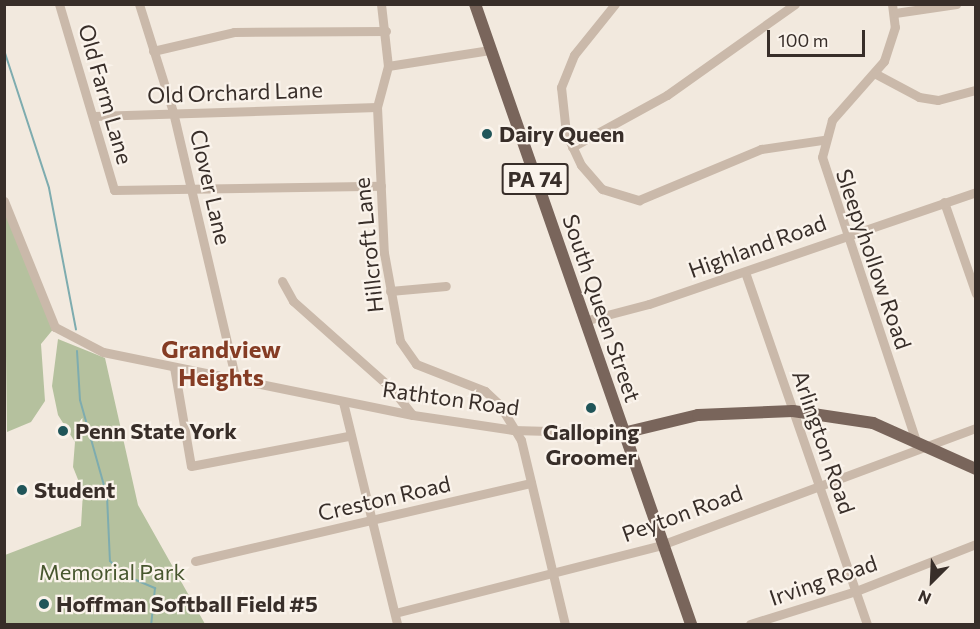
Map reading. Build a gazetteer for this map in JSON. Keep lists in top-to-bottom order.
{
  "streets": {
    "main road": ["PA 74", "South Queen Street", "Rathton Road"],
    "street": [
      "Old Orchard Lane",
      "Old Farm Lane",
      "Clover Lane",
      "Hillcroft Lane",
      "Highland Road",
      "Sleepyhollow Road",
      "Arlington Road",
      "Creston Road",
      "Peyton Road",
      "Irving Road"
    ]
  },
  "crossings": [
    ["Old Orchard Lane", "Old Farm Lane"],
    ["Old Orchard Lane", "Clover Lane"],
    ["Old Orchard Lane", "Hillcroft Lane"],
    ["Old Farm Lane", "Clover Lane"],
    ["Clover Lane", "Rathton Road"],
    ["Hillcroft Lane", "Rathton Road"],
    ["Hillcroft Lane", "Creston Road"],
    ["Hillcroft Lane", "Peyton Road"],
    ["Highland Road", "Sleepyhollow Road"],
    ["Highland Road", "South Queen Street"],
    ["Highland Road", "Arlington Road"],
    ["Sleepyhollow Road", "Rathton Road"],
    ["South Queen Street", "Rathton Road"],
    ["South Queen Street", "Peyton Road"],
    ["Rathton Road", "Arlington Road"],
    ["Rathton Road", "Peyton Road"],
    ["Arlington Road", "Peyton Road"],
    ["Arlington Road", "Irving Road"]
  ],
  "districts": ["Grandview Heights"],
  "parks": ["Memorial Park"],
  "places": [
    "Dairy Queen",
    "Galloping Groomer",
    "Penn State York",
    "Student",
    "Hoffman Softball Field #5"
  ],
  "scale_bar": "100 m",
  "north": "bottom left"
}
